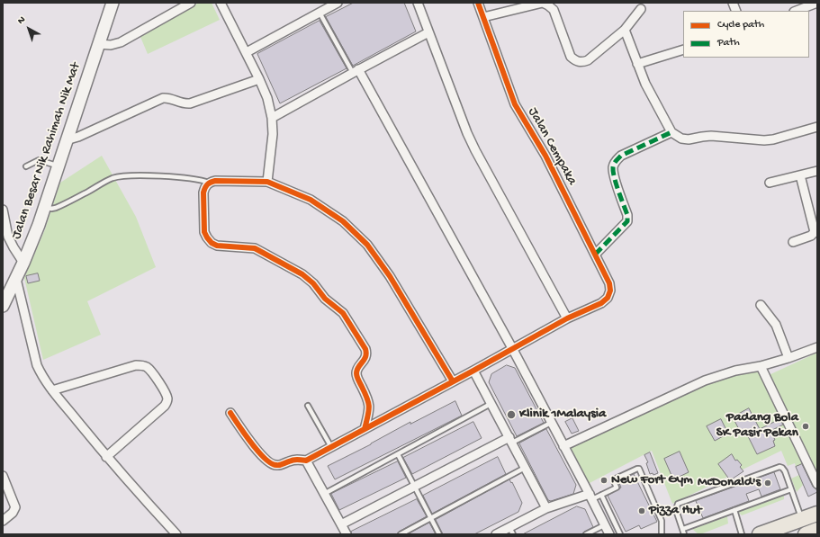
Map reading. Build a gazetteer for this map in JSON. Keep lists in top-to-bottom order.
{
  "streets": {
    "street": ["Jalan Cempaka", "Jalan Besar Nik Rahimah Nik Mat"]
  },
  "places": [
    "Klinik 1Malaysia",
    "Padang Bola SK Pasir Pekan",
    "New Fort Gym",
    "McDonald's",
    "Pizza Hut"
  ],
  "legend": ["Cycle path", "Path"],
  "north": "top left"
}
